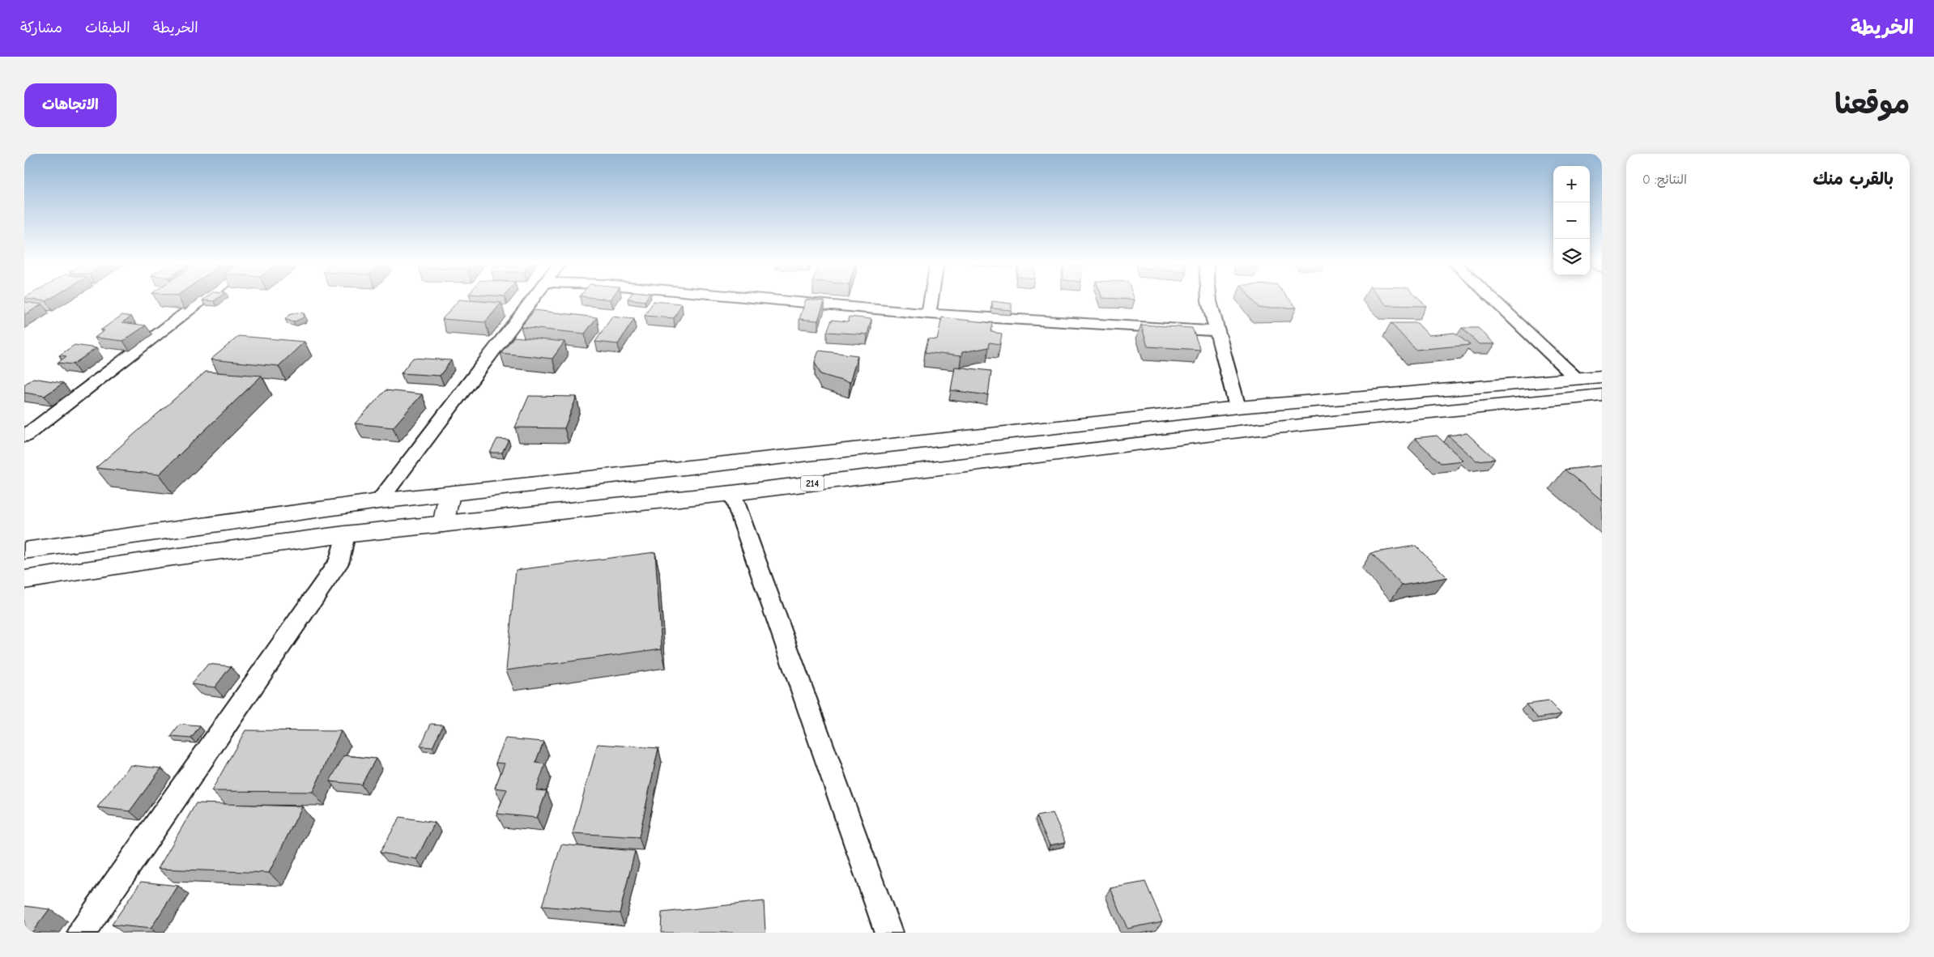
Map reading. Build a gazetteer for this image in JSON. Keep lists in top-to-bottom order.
{
  "streets": {
    "main road": ["214"]
  },
  "page": {
    "header": "الخريطة",
    "nav": ["الخريطة", "الطبقات", "مشاركة"],
    "title": "موقعنا",
    "buttons": "الاتجاهات",
    "heading": ["بالقرب منك", "النتائج: 0"],
    "map_buttons": ["+", "−"]
  }
}
